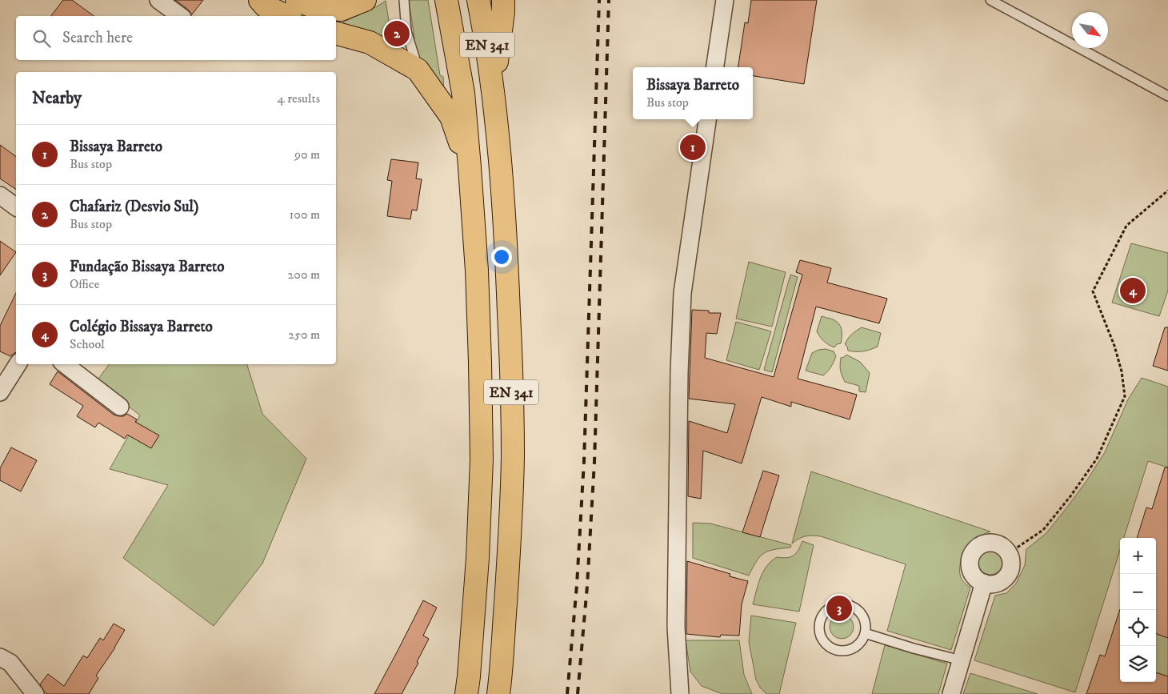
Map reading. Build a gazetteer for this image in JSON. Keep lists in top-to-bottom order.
{
  "streets": {
    "highway": ["EN 341"]
  },
  "north": "bottom right",
  "page": {
    "search": "Search here",
    "pins": [
      "2",
      "1",
      "4",
      "3"
    ],
    "popup": ["Bissaya Barreto", "Bus stop"],
    "heading": ["Nearby", "4 results"],
    "list": [
      {
        "mark": "1",
        "name": "Bissaya Barreto",
        "note": "Bus stop",
        "value": "90 m"
      },
      {
        "mark": "2",
        "name": "Chafariz (Desvio Sul)",
        "note": "Bus stop",
        "value": "100 m"
      },
      {
        "mark": "3",
        "name": "Fundação Bissaya Barreto",
        "note": "Office",
        "value": "200 m"
      },
      {
        "mark": "4",
        "name": "Colégio Bissaya Barreto",
        "note": "School",
        "value": "250 m"
      }
    ],
    "map_buttons": ["+", "−"]
  }
}
